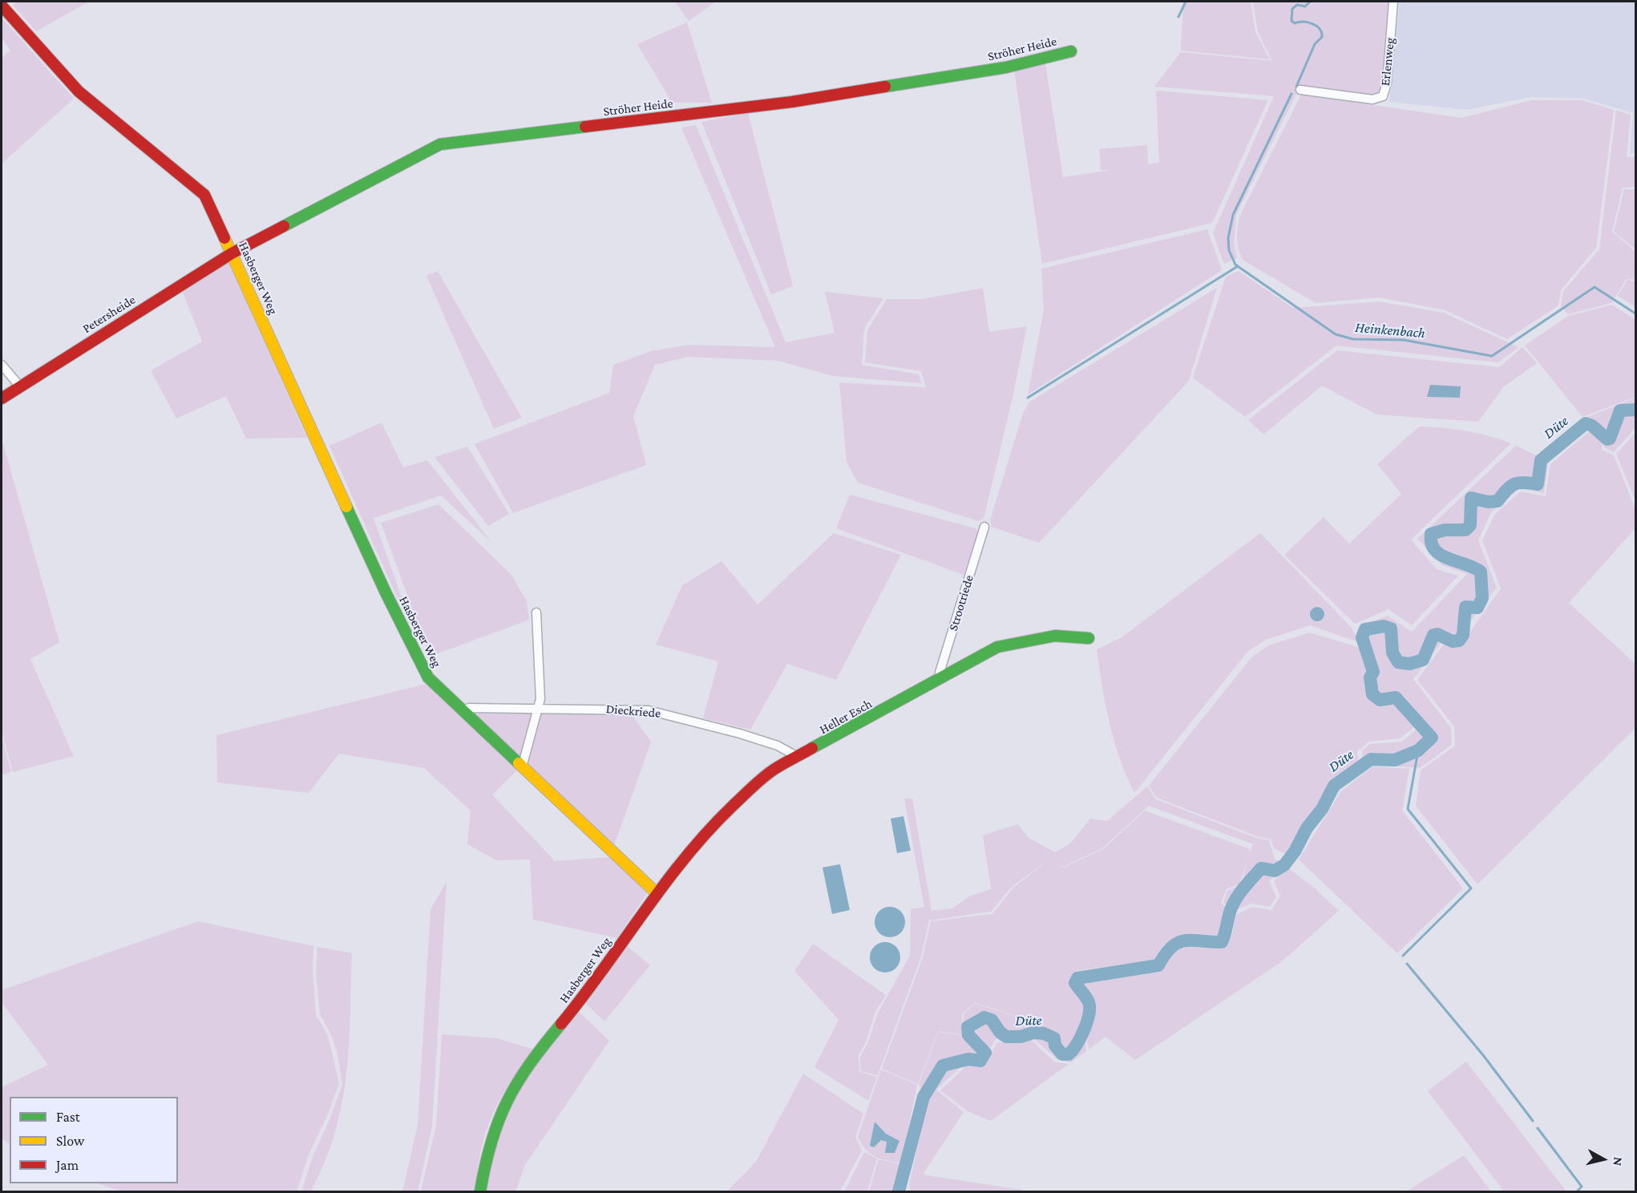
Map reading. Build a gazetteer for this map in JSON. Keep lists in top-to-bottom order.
{
  "streets": {
    "street": [
      "Ströher Heide",
      "Erlenweg",
      "Hasberger Weg",
      "Petersheide",
      "Strootriede",
      "Dieckriede",
      "Heller Esch"
    ]
  },
  "crossings": [
    ["Ströher Heide", "Hasberger Weg"],
    ["Ströher Heide", "Petersheide"],
    ["Hasberger Weg", "Petersheide"],
    ["Hasberger Weg", "Dieckriede"],
    ["Hasberger Weg", "Heller Esch"],
    ["Strootriede", "Heller Esch"],
    ["Dieckriede", "Heller Esch"]
  ],
  "water": ["Heinkenbach", "Düte"],
  "legend": ["Fast", "Slow", "Jam"],
  "north": "right"
}
